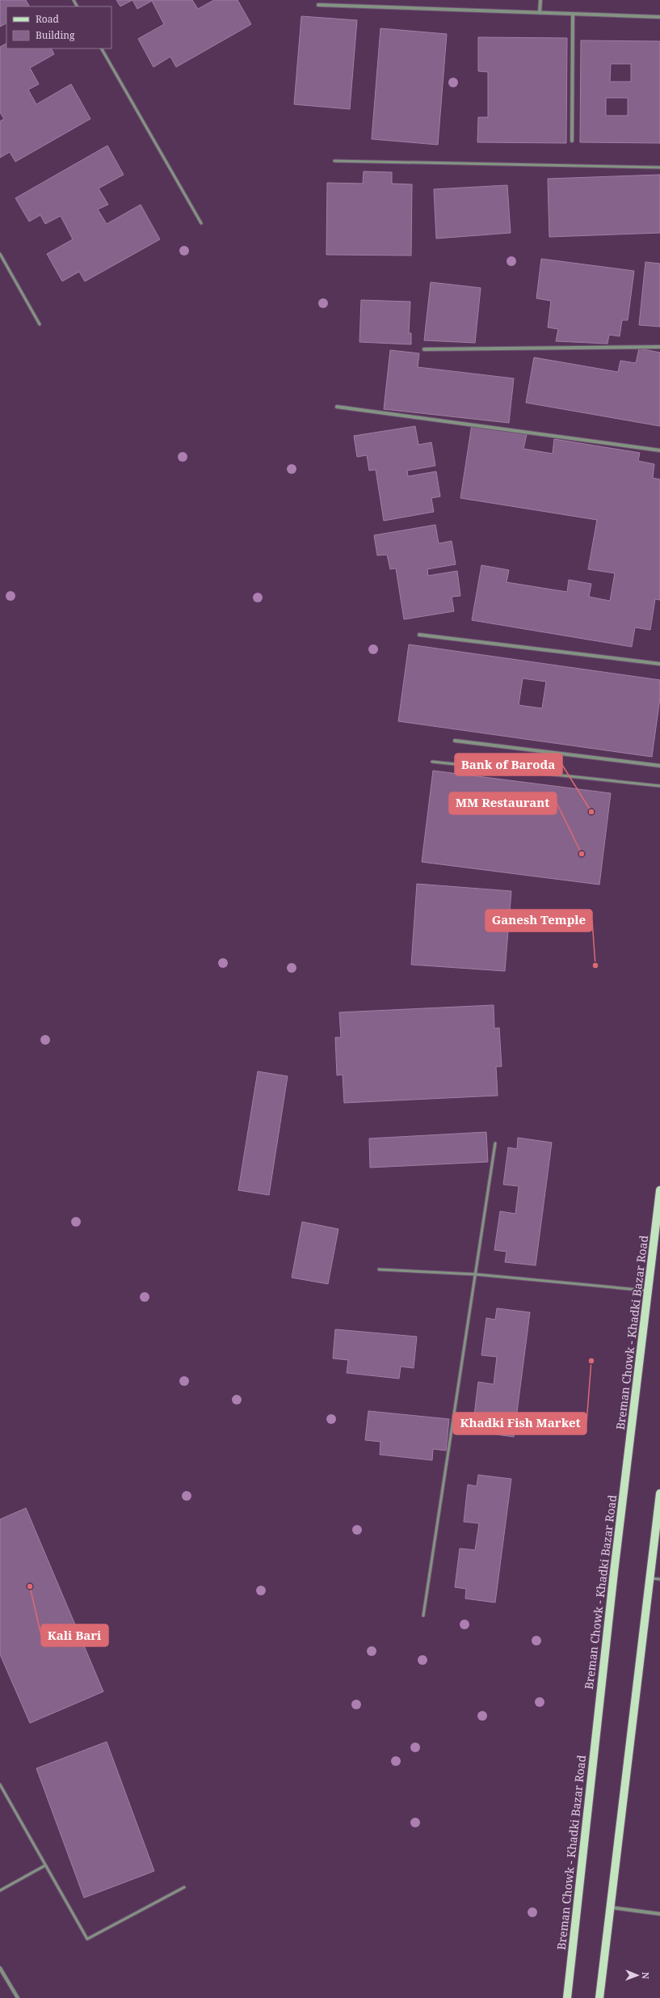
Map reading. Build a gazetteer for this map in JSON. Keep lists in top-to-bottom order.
{
  "streets": {
    "main road": ["Breman Chowk - Khadki Bazar Road"]
  },
  "places": [
    "Bank of Baroda",
    "MM Restaurant",
    "Ganesh Temple",
    "Khadki Fish Market",
    "Kali Bari"
  ],
  "legend": ["Road", "Building"],
  "north": "right"
}
